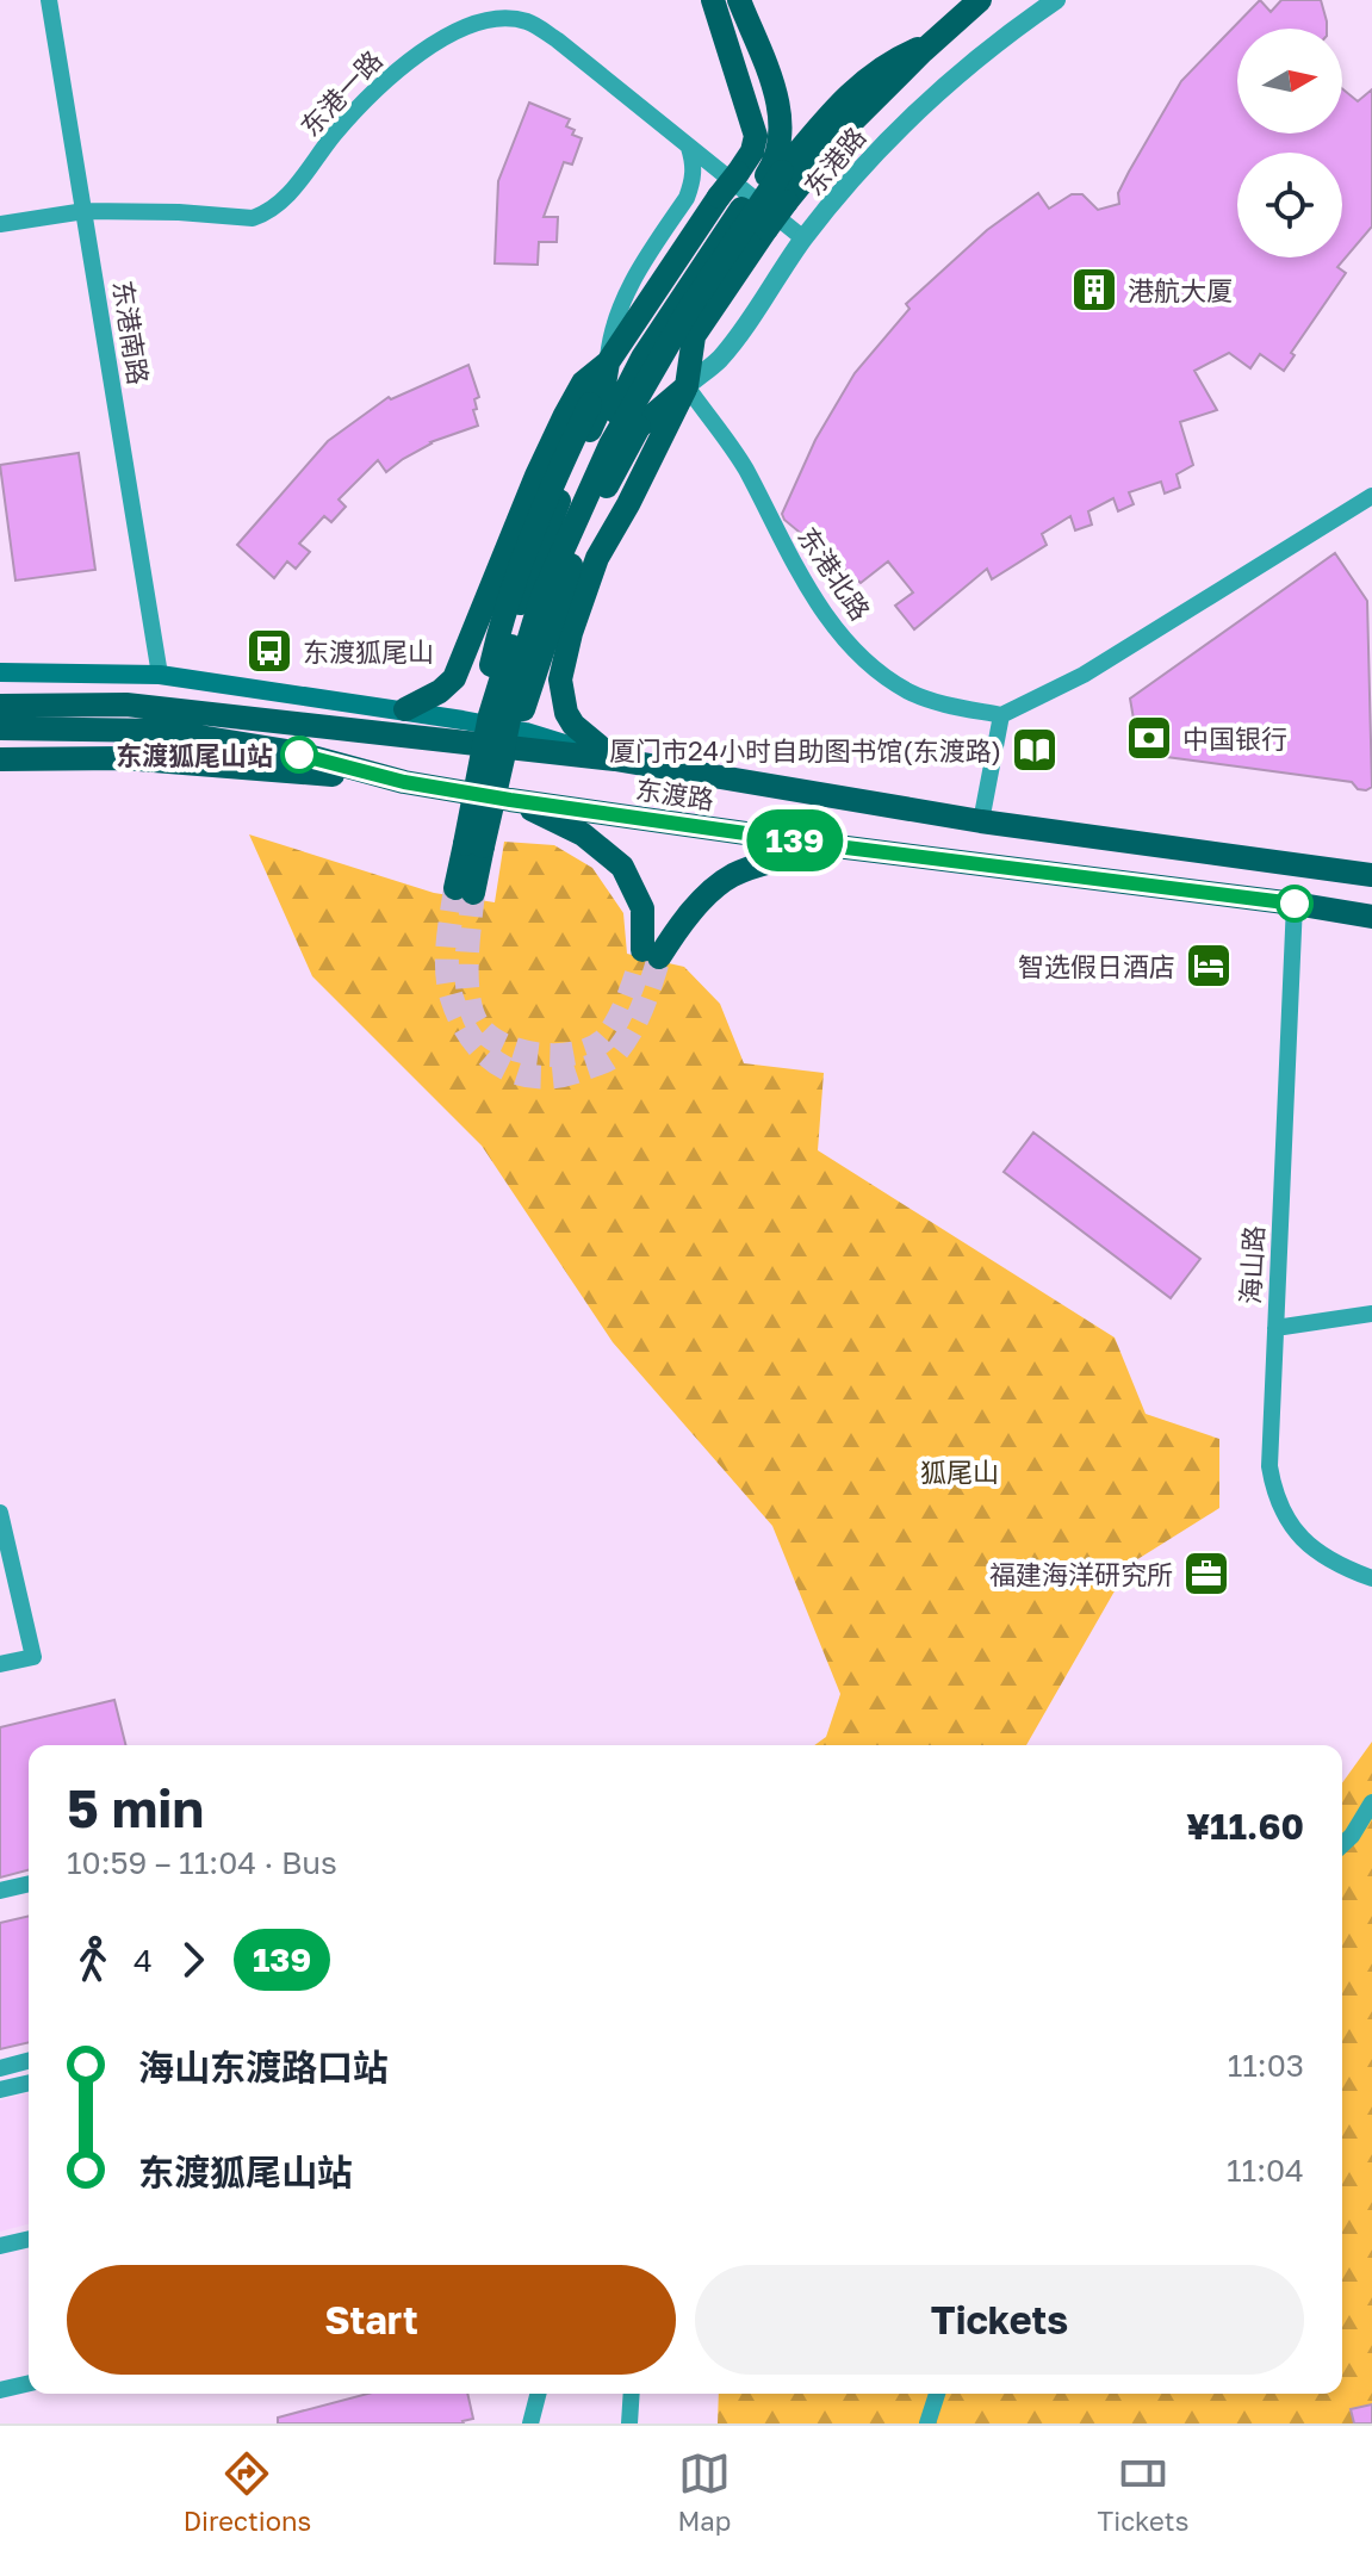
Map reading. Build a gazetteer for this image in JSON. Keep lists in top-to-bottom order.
{
  "streets": {
    "main road": ["东渡路"],
    "street": [
      "东港一路",
      "东港路",
      "东港南路",
      "东港北路",
      "海山路"
    ]
  },
  "crossings": [
    ["东港一路", "东港路"],
    ["东港一路", "东港南路"],
    ["东港路", "东港北路"],
    ["东渡路", "海山路"]
  ],
  "parks": ["狐尾山"],
  "places": {
    "building": ["港航大厦"],
    "bus stop": ["东渡狐尾山"],
    "bank": ["中国银行"],
    "library": ["厦门市24小时自助图书馆(东渡路)"],
    "other": ["东渡狐尾山站"],
    "hotel": ["智选假日酒店"],
    "office": ["福建海洋研究所"]
  },
  "lines": ["bus line 139"],
  "north": "right",
  "page": {
    "on_map": "139",
    "heading": ["5 min", "10:59 – 11:04 · Bus", "¥11.60"],
    "legs": ["4", "139"],
    "list": [
      {
        "name": "海山东渡路口站",
        "value": "11:03"
      },
      {
        "name": "东渡狐尾山站",
        "value": "11:04"
      }
    ],
    "buttons": ["Start", "Tickets"],
    "tabs": ["Directions", "Map", "Tickets"]
  }
}
